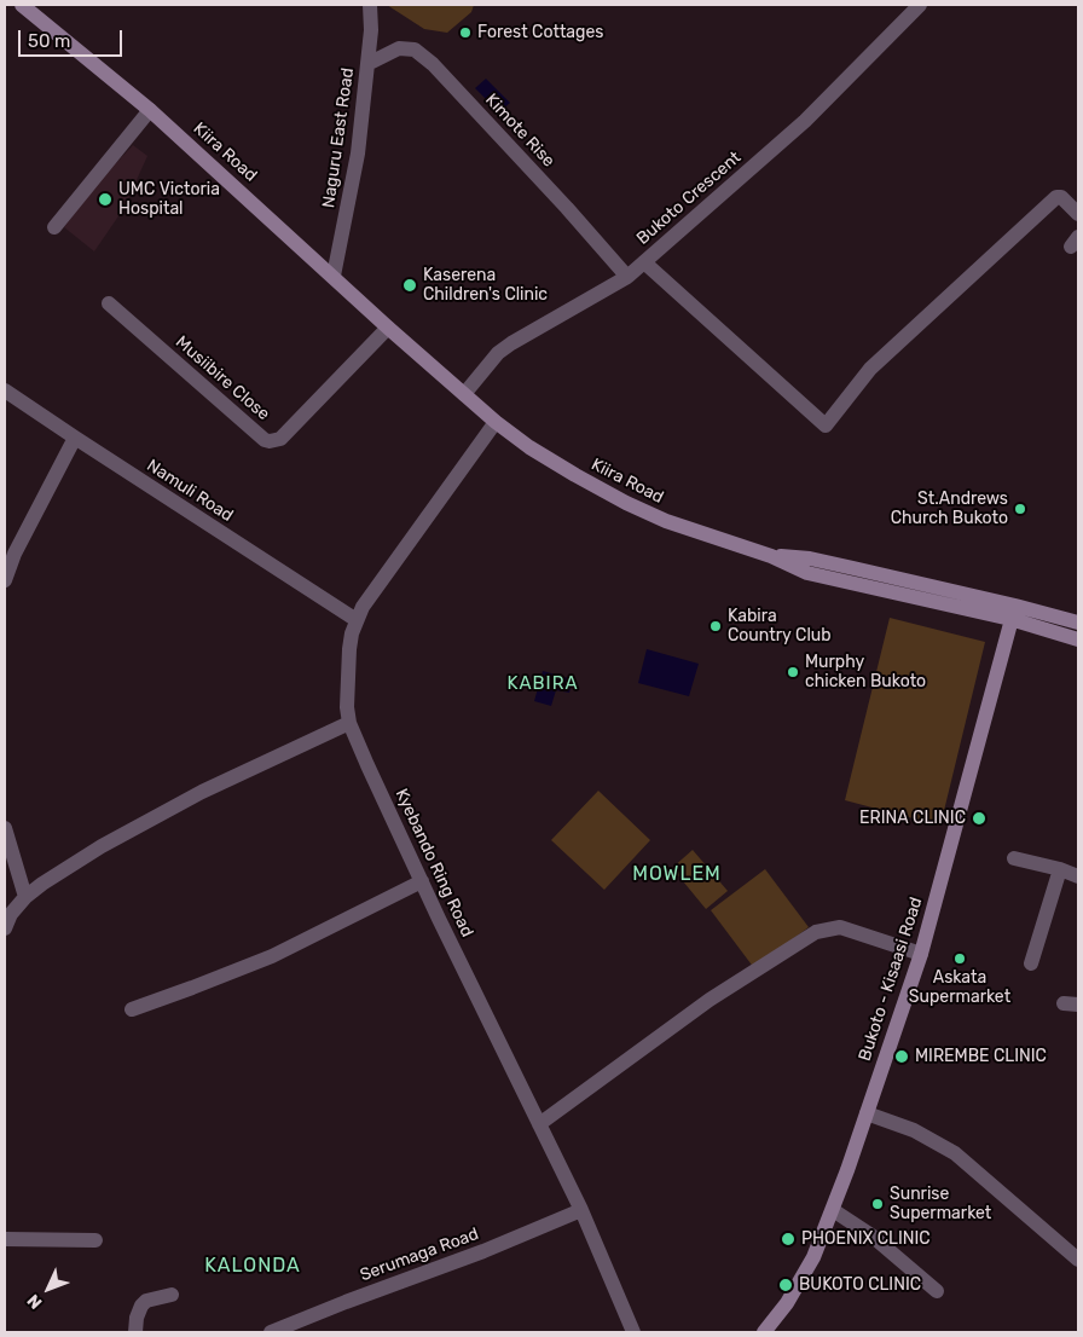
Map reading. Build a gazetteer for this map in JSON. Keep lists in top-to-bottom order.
{
  "streets": {
    "main road": ["Kiira Road", "Bukoto - Kisaasi Road"],
    "street": [
      "Kimote Rise",
      "Naguru East Road",
      "Bukoto Crescent",
      "Musiibire Close",
      "Namuli Road",
      "Kyebando Ring Road",
      "Serumaga Road"
    ]
  },
  "crossings": [
    ["Kimote Rise", "Naguru East Road"],
    ["Kimote Rise", "Bukoto Crescent"],
    ["Naguru East Road", "Kiira Road"],
    ["Kiira Road", "Bukoto Crescent"],
    ["Kiira Road", "Musiibire Close"],
    ["Kiira Road", "Kyebando Ring Road"],
    ["Kiira Road", "Bukoto - Kisaasi Road"],
    ["Namuli Road", "Kyebando Ring Road"],
    ["Kyebando Ring Road", "Serumaga Road"]
  ],
  "districts": ["KABIRA", "MOWLEM", "KALONDA"],
  "places": [
    "Forest Cottages",
    "UMC Victoria Hospital",
    "Kaserena Children's Clinic",
    "St.Andrews Church Bukoto",
    "Kabira Country Club",
    "Murphy chicken Bukoto",
    "ERINA CLINIC",
    "Askata Supermarket",
    "MIREMBE CLINIC",
    "Sunrise Supermarket",
    "PHOENIX CLINIC",
    "BUKOTO CLINIC"
  ],
  "scale_bar": "50 m",
  "north": "bottom left"
}
